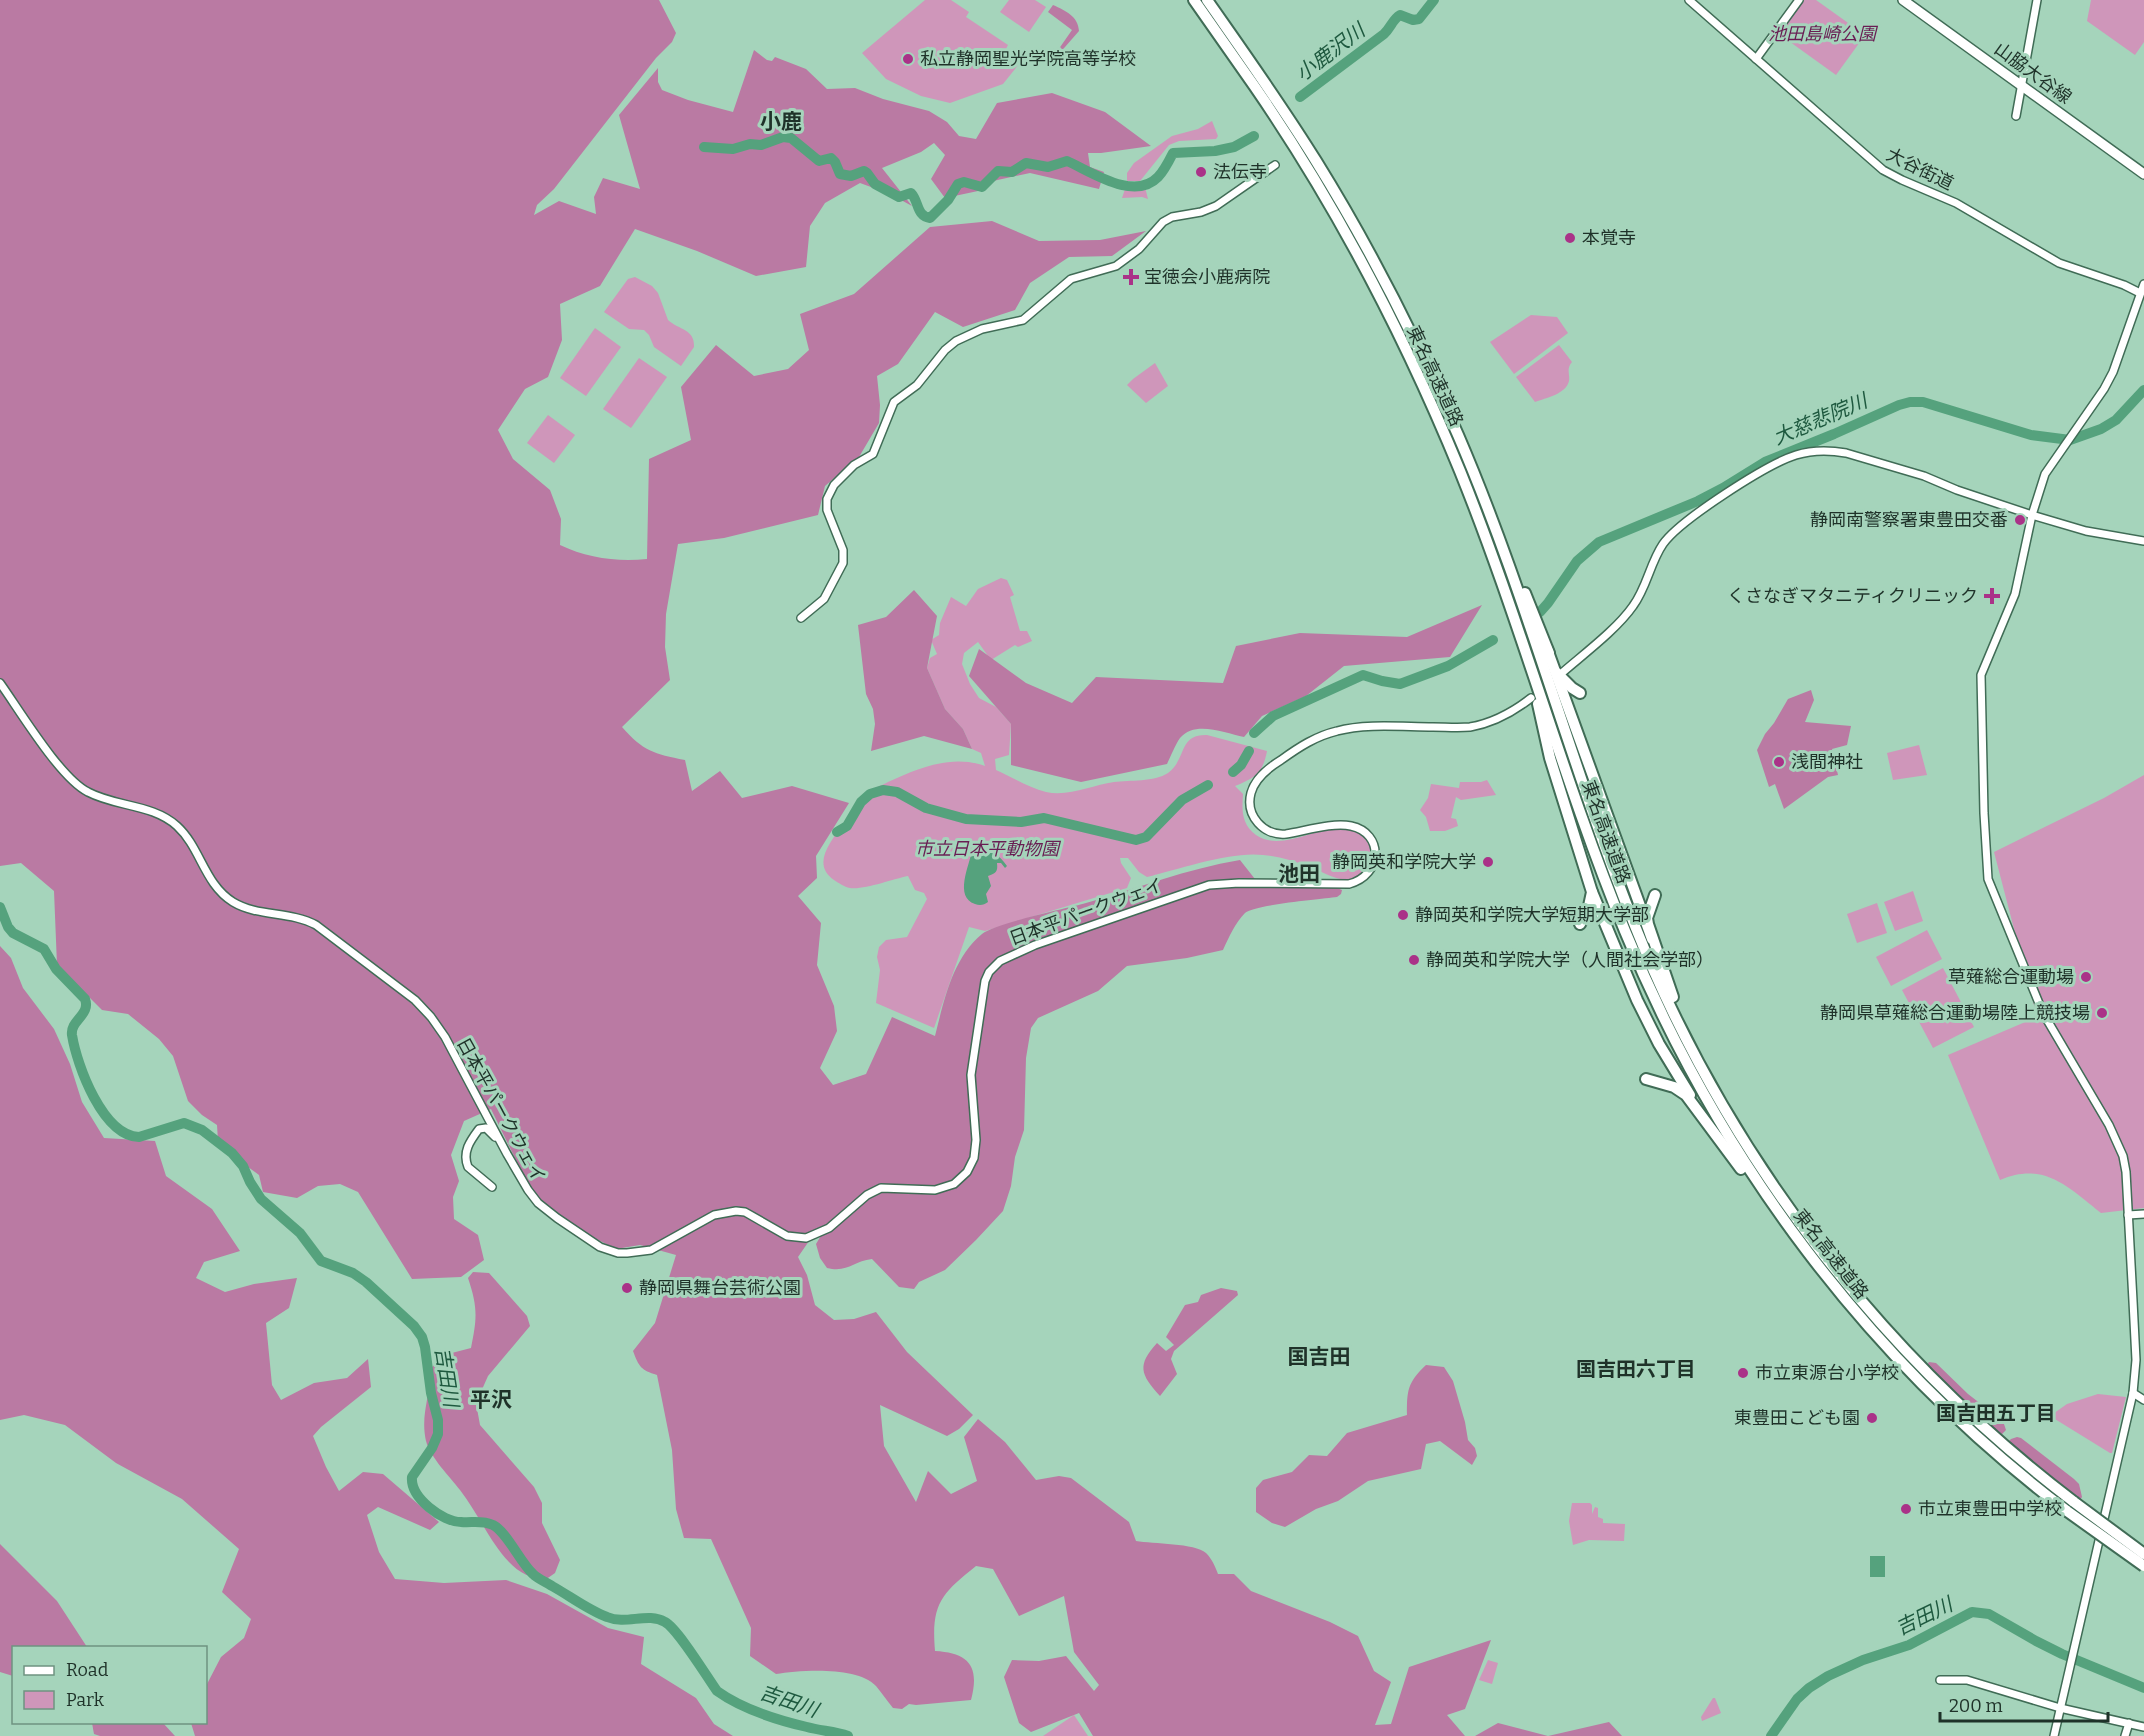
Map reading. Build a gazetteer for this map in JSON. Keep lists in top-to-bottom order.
{
  "streets": {
    "highway": ["東名高速道路"],
    "main road": ["山脇大谷線"],
    "street": ["大谷街道", "日本平パークウェイ"]
  },
  "districts": [
    "小鹿",
    "池田",
    "国吉田",
    "国吉田六丁目",
    "平沢",
    "国吉田五丁目"
  ],
  "water": ["小鹿沢川", "大慈悲院川", "吉田川"],
  "parks": ["池田島崎公園", "市立日本平動物園"],
  "places": {
    "other": [
      "私立静岡聖光学院高等学校",
      "法伝寺",
      "本覚寺",
      "静岡南警察署東豊田交番",
      "浅間神社",
      "静岡英和学院大学",
      "静岡英和学院大学短期大学部",
      "静岡英和学院大学（人間社会学部）",
      "草薙総合運動場",
      "静岡県草薙総合運動場陸上競技場",
      "静岡県舞台芸術公園",
      "市立東源台小学校",
      "東豊田こども園",
      "市立東豊田中学校"
    ],
    "health": ["宝徳会小鹿病院", "くさなぎマタニティクリニック"]
  },
  "legend": ["Road", "Park"],
  "scale_bar": "200 m"
}
